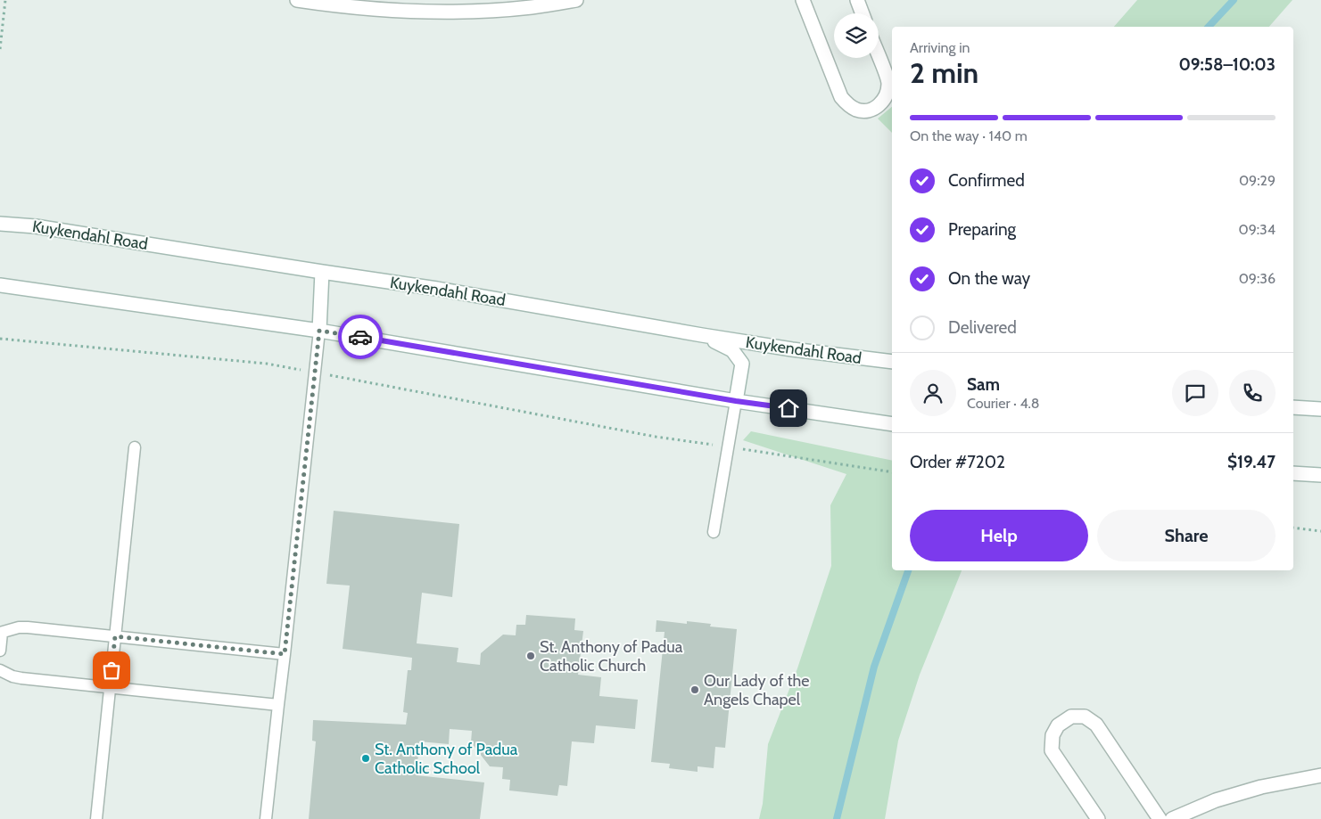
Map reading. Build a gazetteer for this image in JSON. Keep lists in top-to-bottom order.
{
  "streets": {
    "main road": ["Kuykendahl Road"]
  },
  "places": ["St. Anthony of Padua Catholic Church", "Our Lady of the Angels Chapel", "St. Anthony of Padua Catholic School"],
  "page": {
    "heading": ["2 min", "Arriving in", "09:58–10:03"],
    "panel": [
      "Sam",
      "Courier · 4.8",
      "Order #7202",
      "$19.47"
    ],
    "bar": "On the way · 140 m",
    "list": [
      ["Confirmed", "09:29"],
      ["Preparing", "09:34"],
      ["On the way", "09:36"],
      "Delivered"
    ],
    "buttons": ["Help", "Share"]
  }
}
